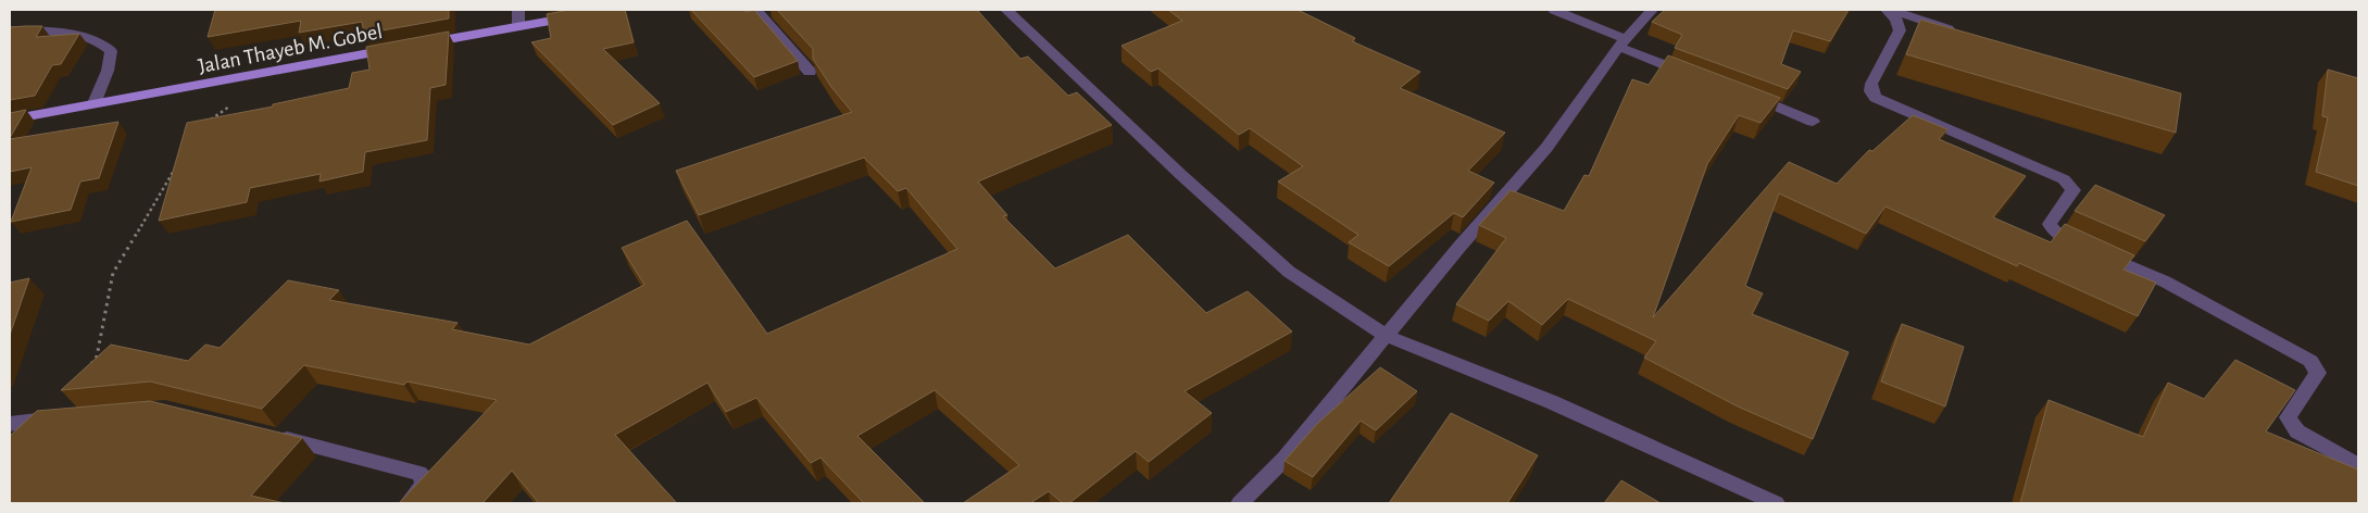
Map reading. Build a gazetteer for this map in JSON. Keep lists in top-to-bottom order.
{
  "streets": {
    "main road": ["Jalan Thayeb M. Gobel"]
  }
}
